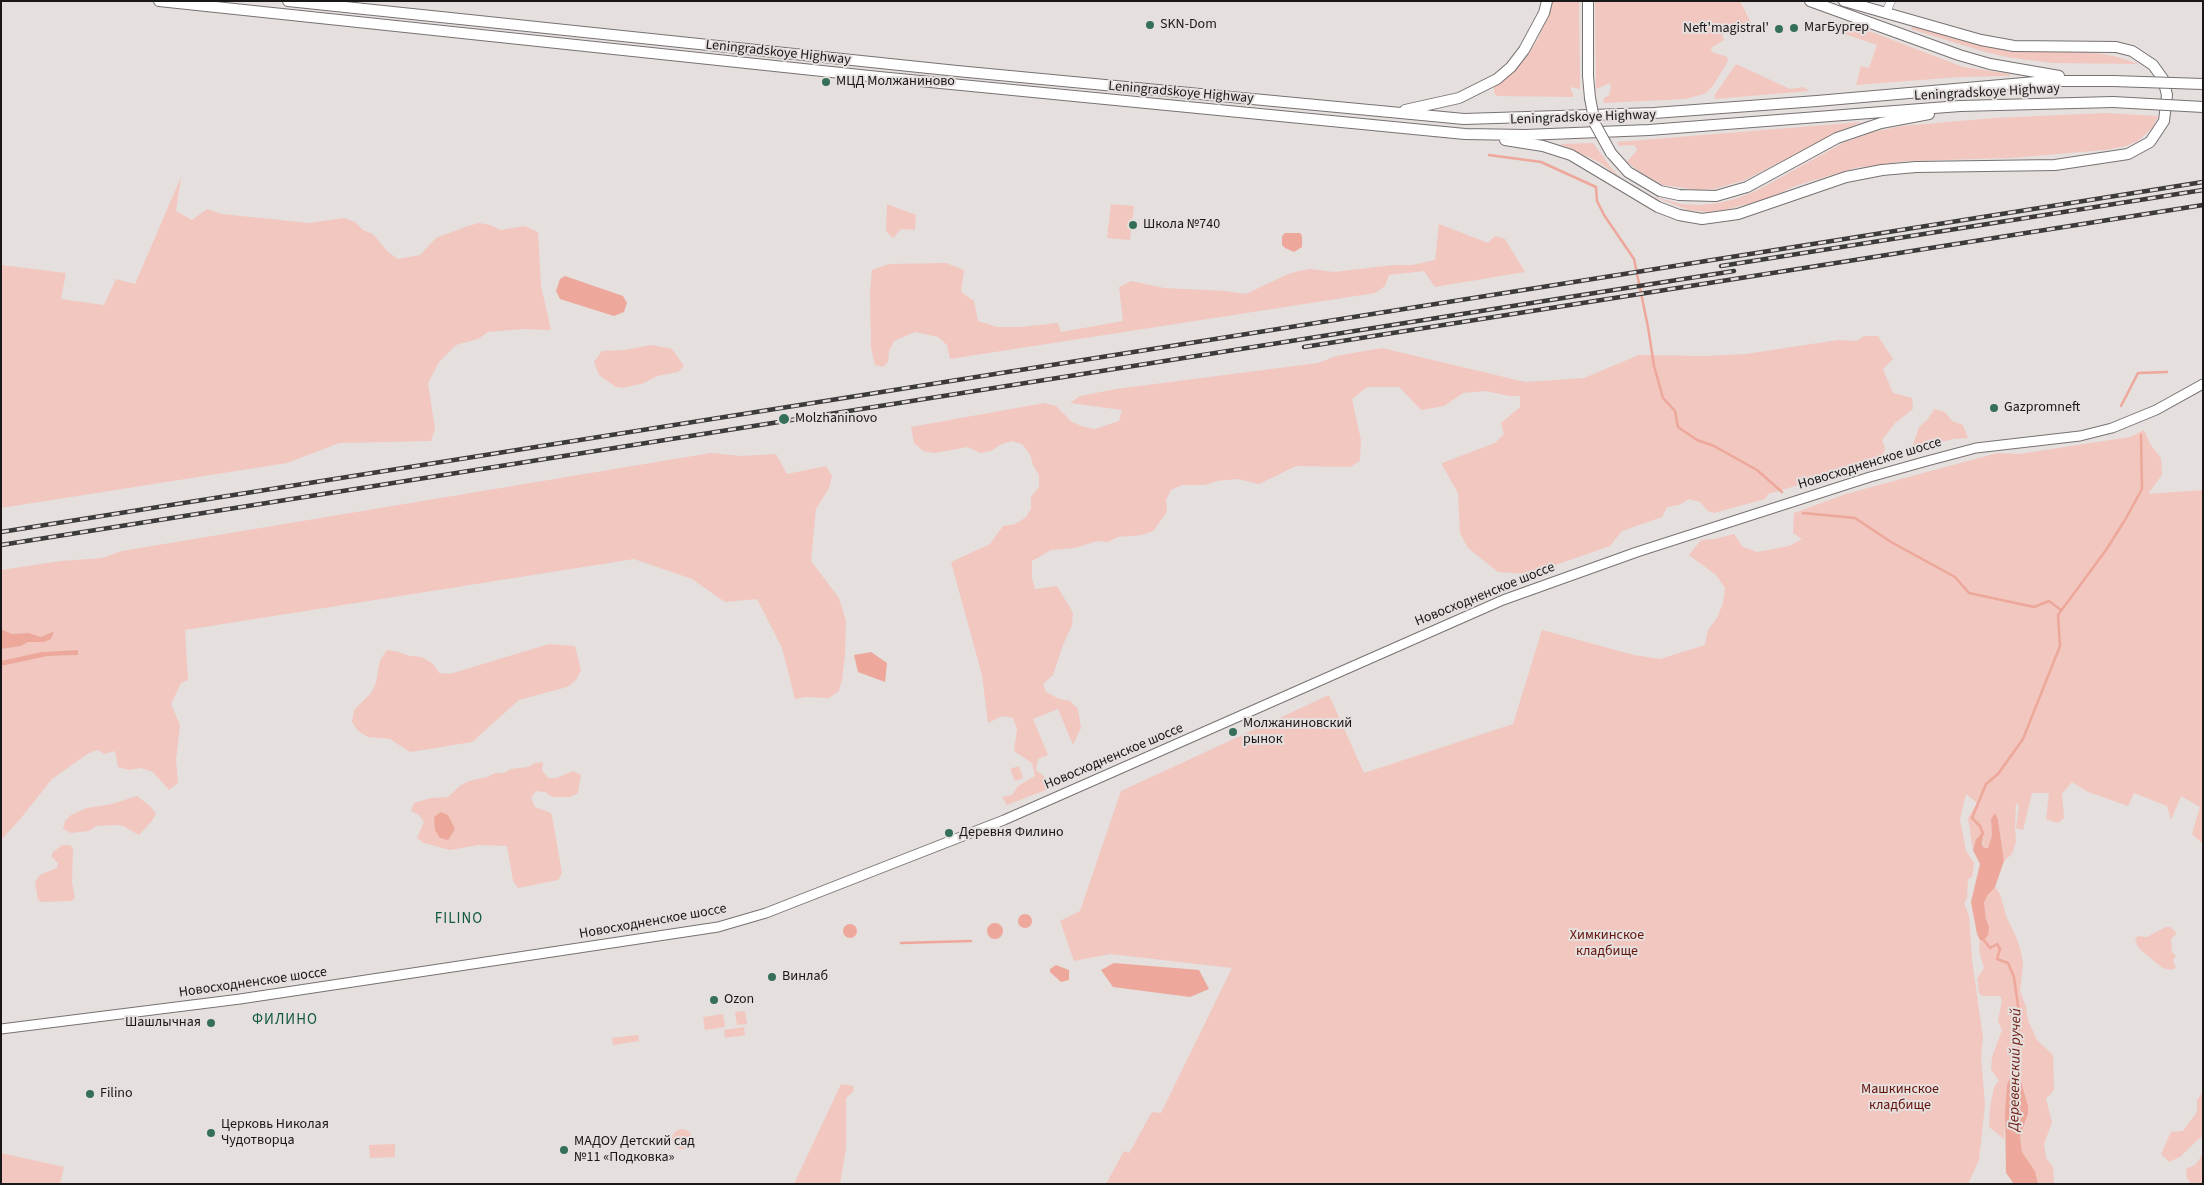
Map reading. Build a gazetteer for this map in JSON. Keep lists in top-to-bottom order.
{
  "streets": {
    "highway": ["Leningradskoye Highway"],
    "main road": ["Новосходненское шоссе"]
  },
  "districts": ["FILINO", "ФИЛИНО"],
  "water": ["Деревенский ручей"],
  "parks": ["Химкинское кладбище", "Машкинское кладбище"],
  "places": [
    "SKN-Dom",
    "МагБургер",
    "Neft'magistral'",
    "МЦД Молжаниново",
    "Школа №740",
    "Gazpromneft",
    "Molzhaninovo",
    "Молжаниновский рынок",
    "Деревня Филино",
    "Винлаб",
    "Ozon",
    "Шашлычная",
    "Filino",
    "Церковь Николая Чудотворца",
    "МАДОУ Детский сад №11 «Подковка»"
  ]
}
